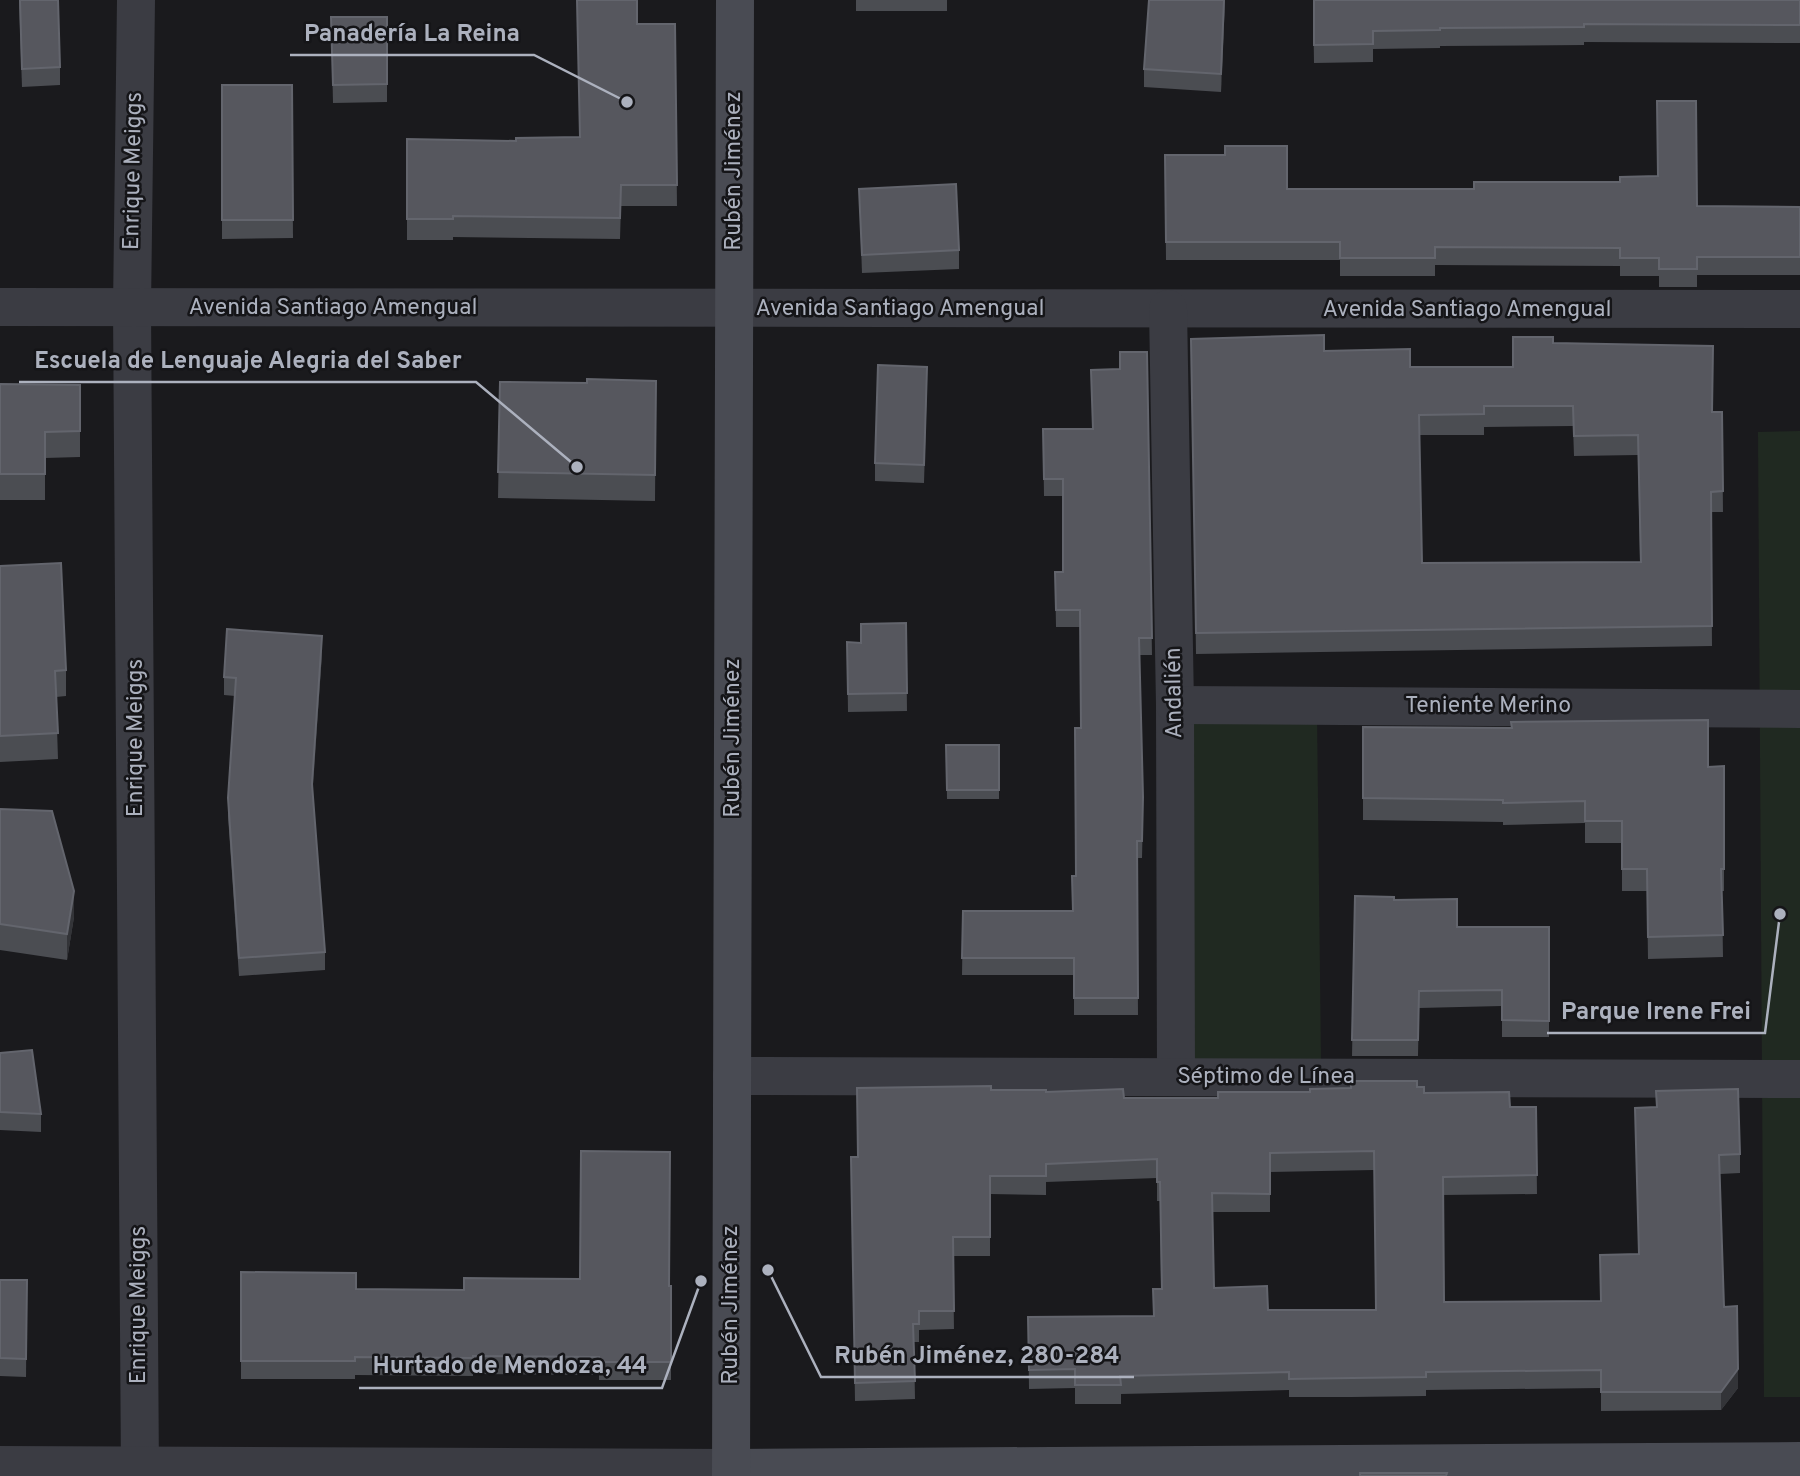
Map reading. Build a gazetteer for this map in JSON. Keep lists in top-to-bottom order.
{
  "streets": {
    "main road": ["Rubén Jiménez"],
    "street": [
      "Enrique Meiggs",
      "Avenida Santiago Amengual",
      "Andalién",
      "Teniente Merino",
      "Séptimo de Línea"
    ]
  },
  "crossings": [
    ["Enrique Meiggs", "Avenida Santiago Amengual"],
    ["Rubén Jiménez", "Avenida Santiago Amengual"],
    ["Rubén Jiménez", "Séptimo de Línea"],
    ["Avenida Santiago Amengual", "Andalién"],
    ["Andalién", "Teniente Merino"],
    ["Andalién", "Séptimo de Línea"]
  ],
  "places": [
    "Panadería La Reina",
    "Escuela de Lenguaje Alegria del Saber",
    "Parque Irene Frei",
    "Rubén Jiménez, 280-284",
    "Hurtado de Mendoza, 44"
  ]
}
